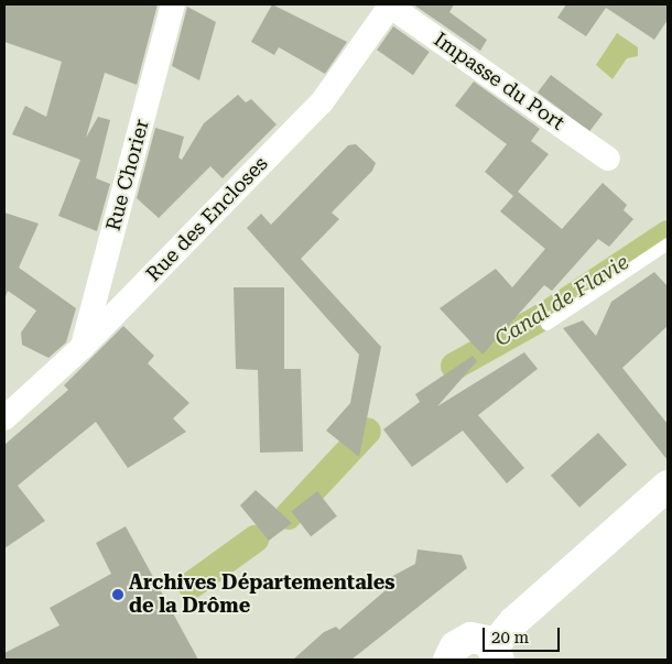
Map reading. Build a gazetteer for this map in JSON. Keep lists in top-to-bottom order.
{
  "streets": {
    "street": ["Impasse du Port", "Rue Chorier", "Rue des Encloses"]
  },
  "crossings": [
    ["Impasse du Port", "Rue des Encloses"],
    ["Rue Chorier", "Rue des Encloses"]
  ],
  "water": ["Canal de Flavie"],
  "places": ["Archives Départementales de la Drôme"],
  "scale_bar": "20 m"
}
